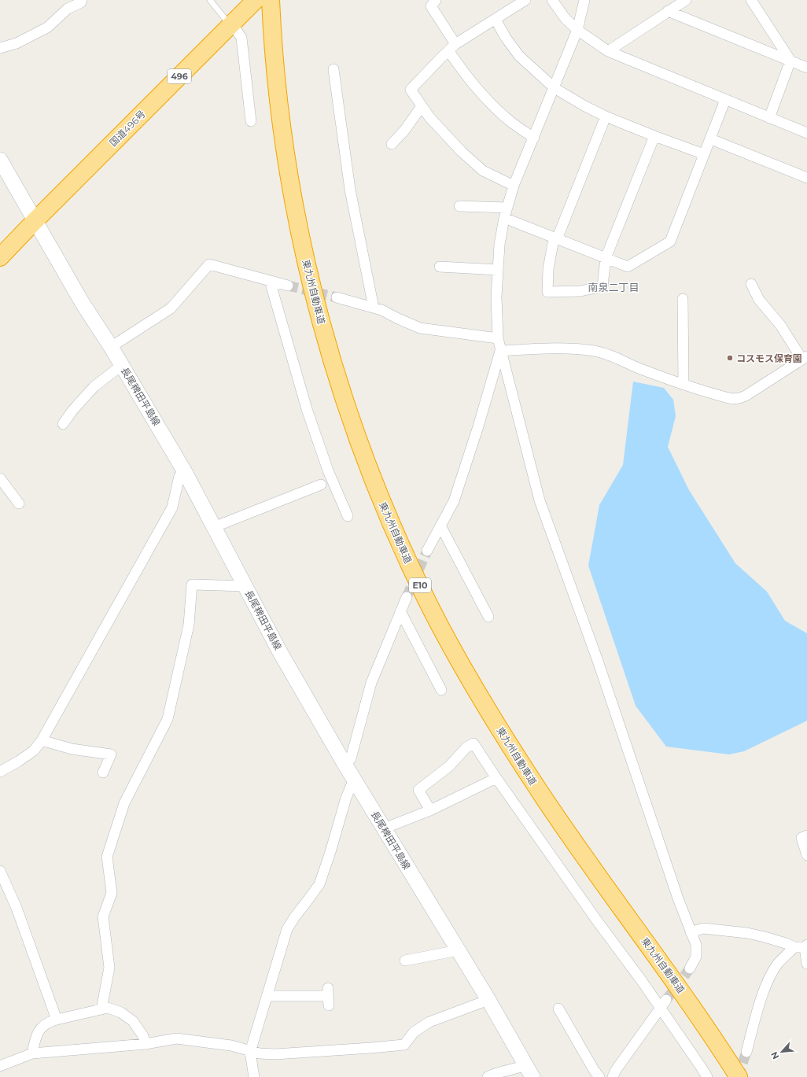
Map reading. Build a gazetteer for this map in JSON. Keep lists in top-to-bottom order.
{
  "streets": {
    "highway": [
      "496",
      "国道496号",
      "東九州自動車道",
      "E10"
    ],
    "main road": ["長尾稗田平島線"]
  },
  "crossings": [
    ["国道496号", "長尾稗田平島線"]
  ],
  "districts": ["南泉二丁目"],
  "places": ["コスモス保育園"],
  "north": "bottom left"
}
